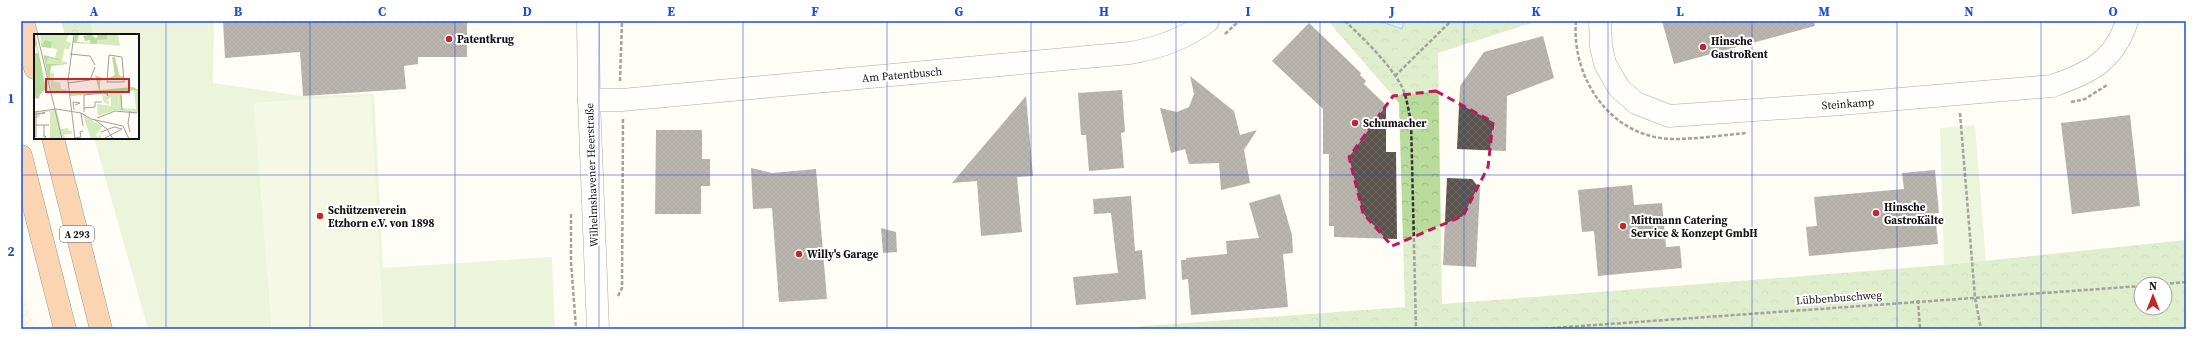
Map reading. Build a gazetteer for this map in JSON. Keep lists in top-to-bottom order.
{
  "streets": {
    "highway": ["A 293"],
    "street": ["Am Patentbusch", "Steinkamp", "Wilhelmshavener Heerstraße"],
    "path": ["Lübbenbuschweg"]
  },
  "crossings": [
    ["Am Patentbusch", "Wilhelmshavener Heerstraße"]
  ],
  "places": [
    "Patentkrug",
    "Hinsche GastroRent",
    "Schumacher",
    "Hinsche GastroKälte",
    "Schützenverein Etzhorn e.V. von 1898",
    "Mittmann Catering Service & Konzept GmbH",
    "Willy's Garage"
  ],
  "north": "top",
  "grid": {
    "columns": [
      "A",
      "B",
      "C",
      "D",
      "E",
      "F",
      "G",
      "H",
      "I",
      "J",
      "K",
      "L",
      "M",
      "N",
      "O"
    ],
    "rows": ["1", "2"]
  }
}
